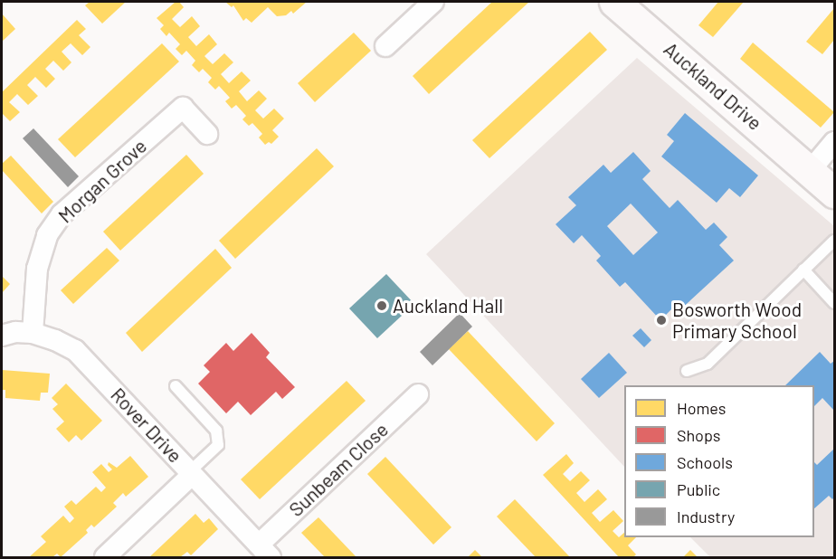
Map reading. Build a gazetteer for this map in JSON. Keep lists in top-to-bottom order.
{
  "streets": {
    "street": [
      "Auckland Drive",
      "Morgan Grove",
      "Rover Drive",
      "Sunbeam Close"
    ]
  },
  "crossings": [
    ["Morgan Grove", "Rover Drive"],
    ["Rover Drive", "Sunbeam Close"]
  ],
  "places": ["Auckland Hall", "Bosworth Wood Primary School"],
  "legend": [
    "Homes",
    "Shops",
    "Schools",
    "Public",
    "Industry"
  ]
}
